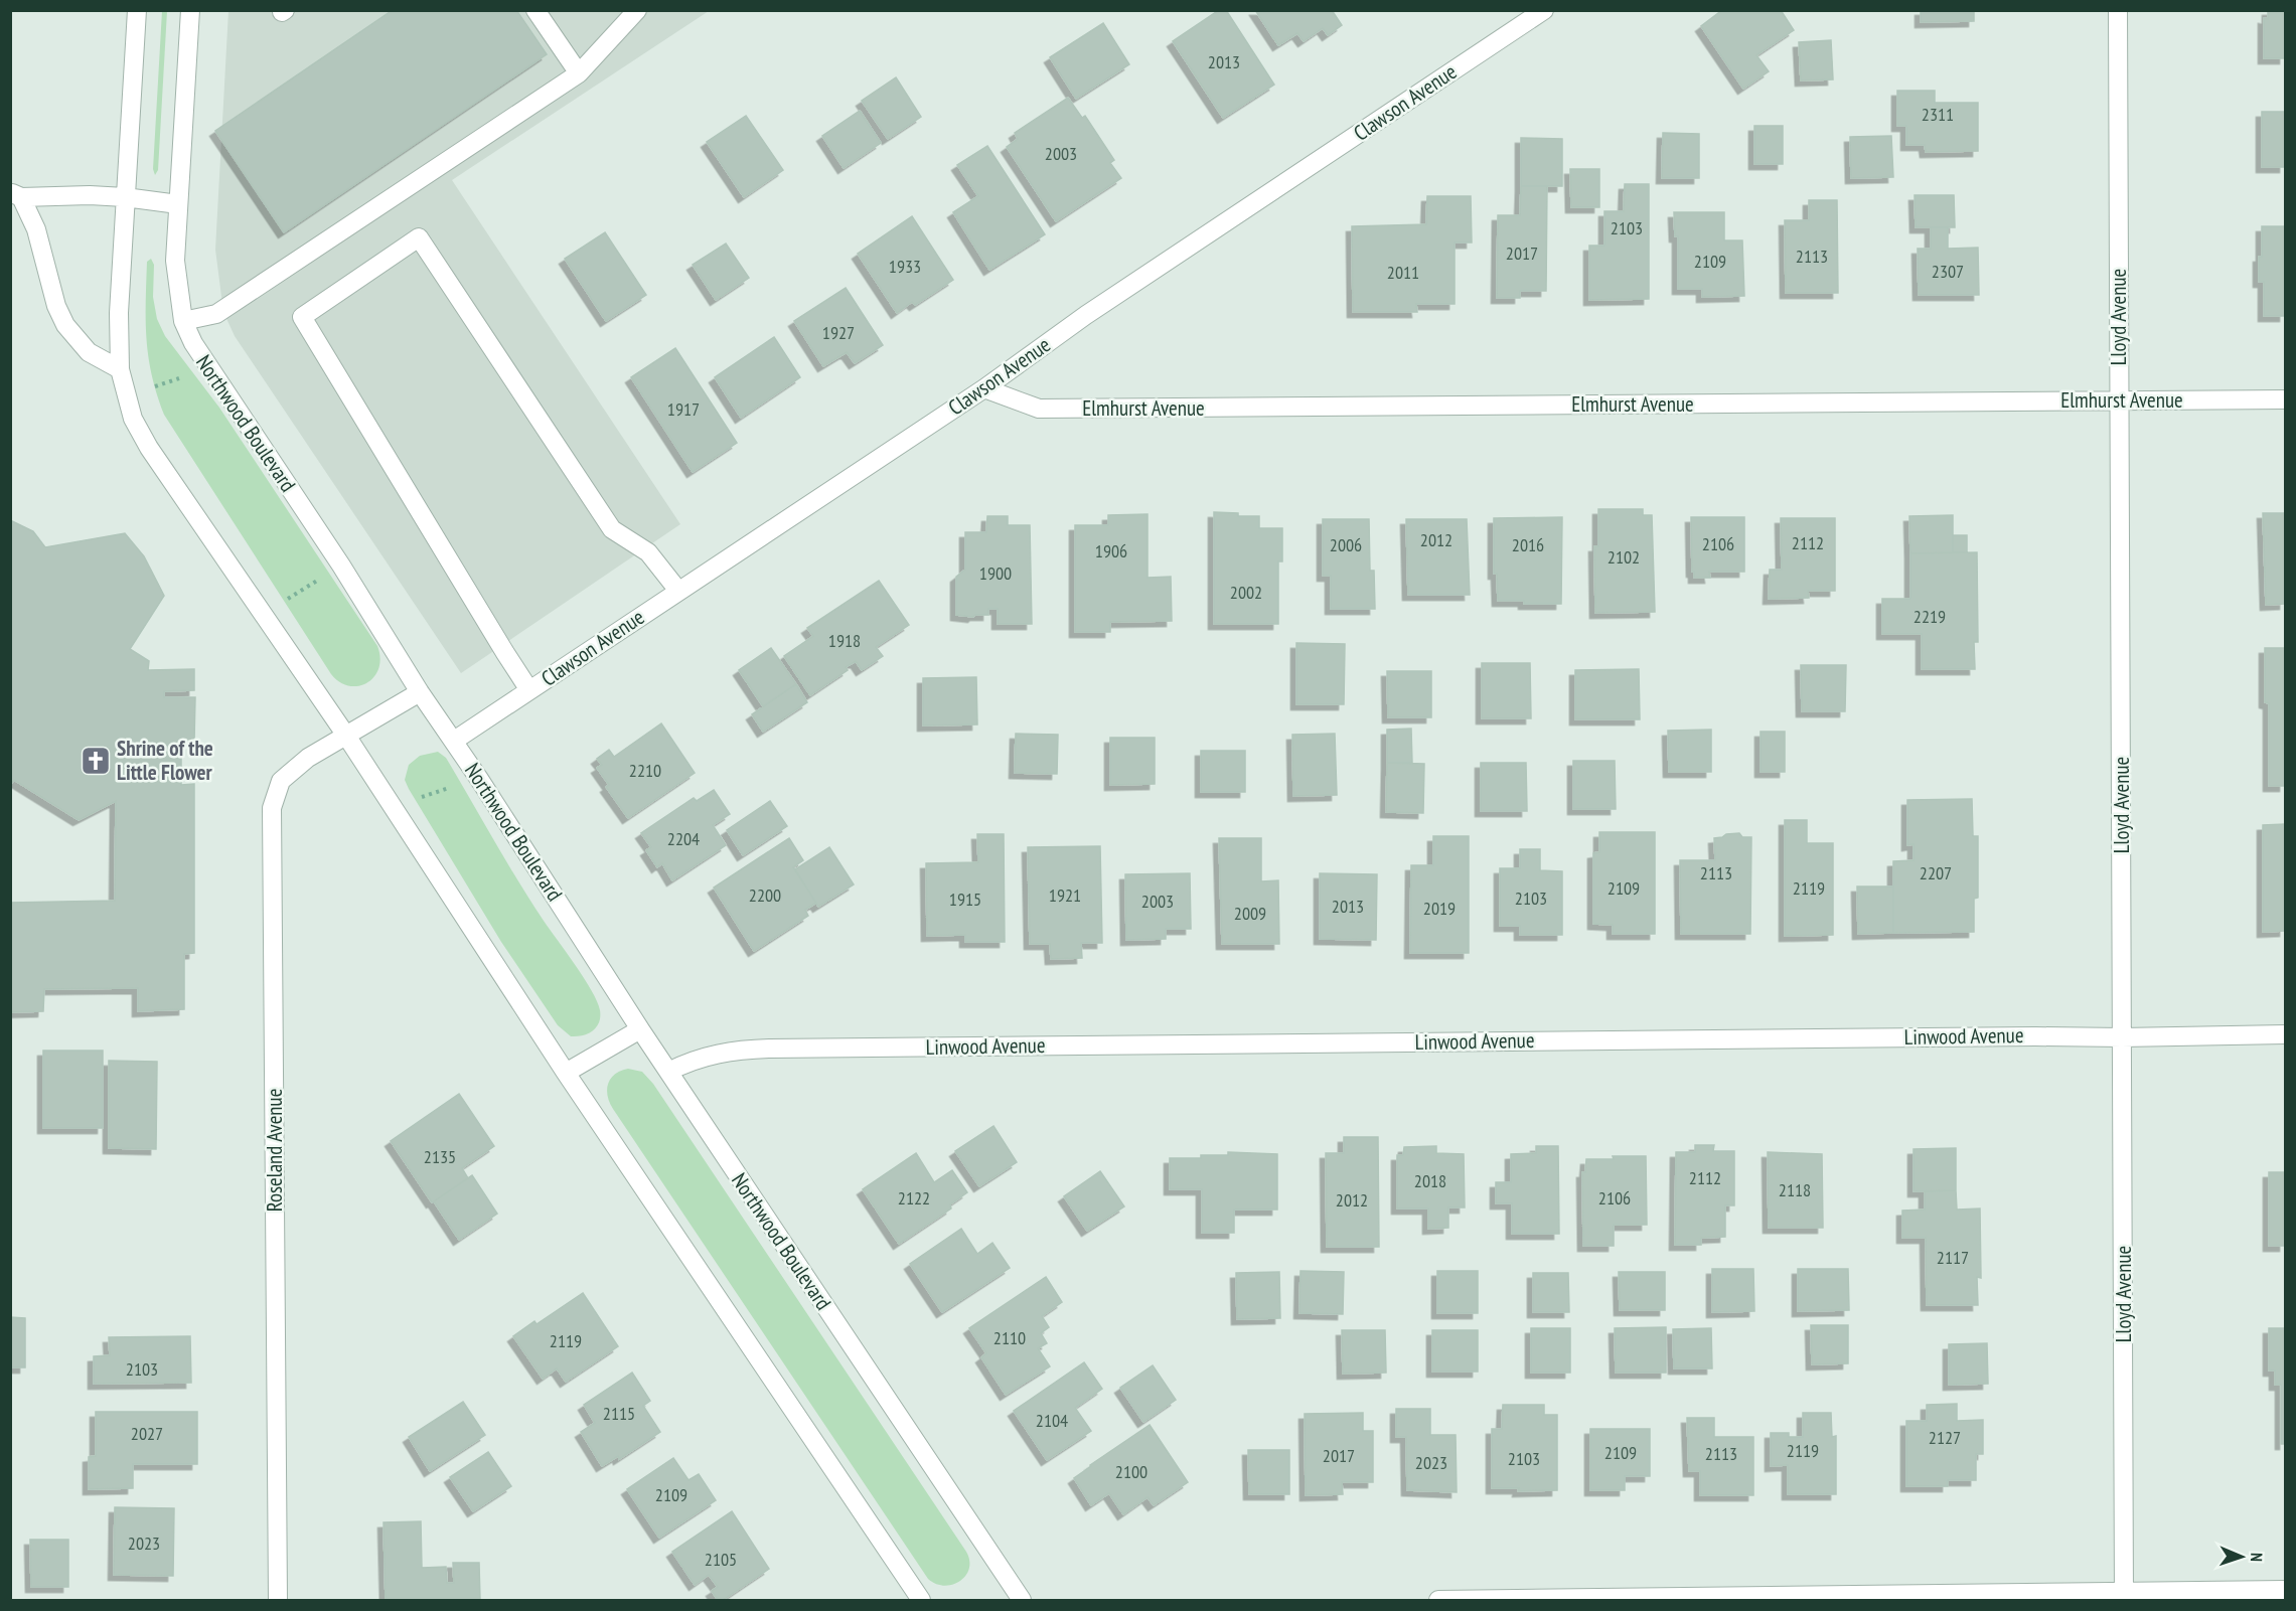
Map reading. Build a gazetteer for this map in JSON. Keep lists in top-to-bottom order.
{
  "streets": {
    "street": [
      "Clawson Avenue",
      "Lloyd Avenue",
      "Elmhurst Avenue",
      "Northwood Boulevard",
      "Linwood Avenue",
      "Roseland Avenue"
    ]
  },
  "crossings": [
    ["Clawson Avenue", "Elmhurst Avenue"],
    ["Clawson Avenue", "Northwood Boulevard"],
    ["Lloyd Avenue", "Elmhurst Avenue"],
    ["Lloyd Avenue", "Linwood Avenue"],
    ["Northwood Boulevard", "Linwood Avenue"],
    ["Northwood Boulevard", "Roseland Avenue"]
  ],
  "places": {
    "church": ["Shrine of the Little Flower"]
  },
  "house_numbers": [
    "2013",
    "2311",
    "2003",
    "2103",
    "2017",
    "2113",
    "2109",
    "1933",
    "2307",
    "2011",
    "1927",
    "1917",
    "2012",
    "2112",
    "2106",
    "2006",
    "2016",
    "1906",
    "2102",
    "1900",
    "2002",
    "2219",
    "1918",
    "2210",
    "2204",
    "2113",
    "2207",
    "2109",
    "2119",
    "2200",
    "1921",
    "2103",
    "1915",
    "2003",
    "2013",
    "2019",
    "2009",
    "2135",
    "2112",
    "2018",
    "2118",
    "2122",
    "2106",
    "2012",
    "2117",
    "2110",
    "2119",
    "2103",
    "2115",
    "2104",
    "2027",
    "2127",
    "2119",
    "2109",
    "2113",
    "2017",
    "2103",
    "2023",
    "2100",
    "2109",
    "2023",
    "2105"
  ],
  "north": "right"
}
